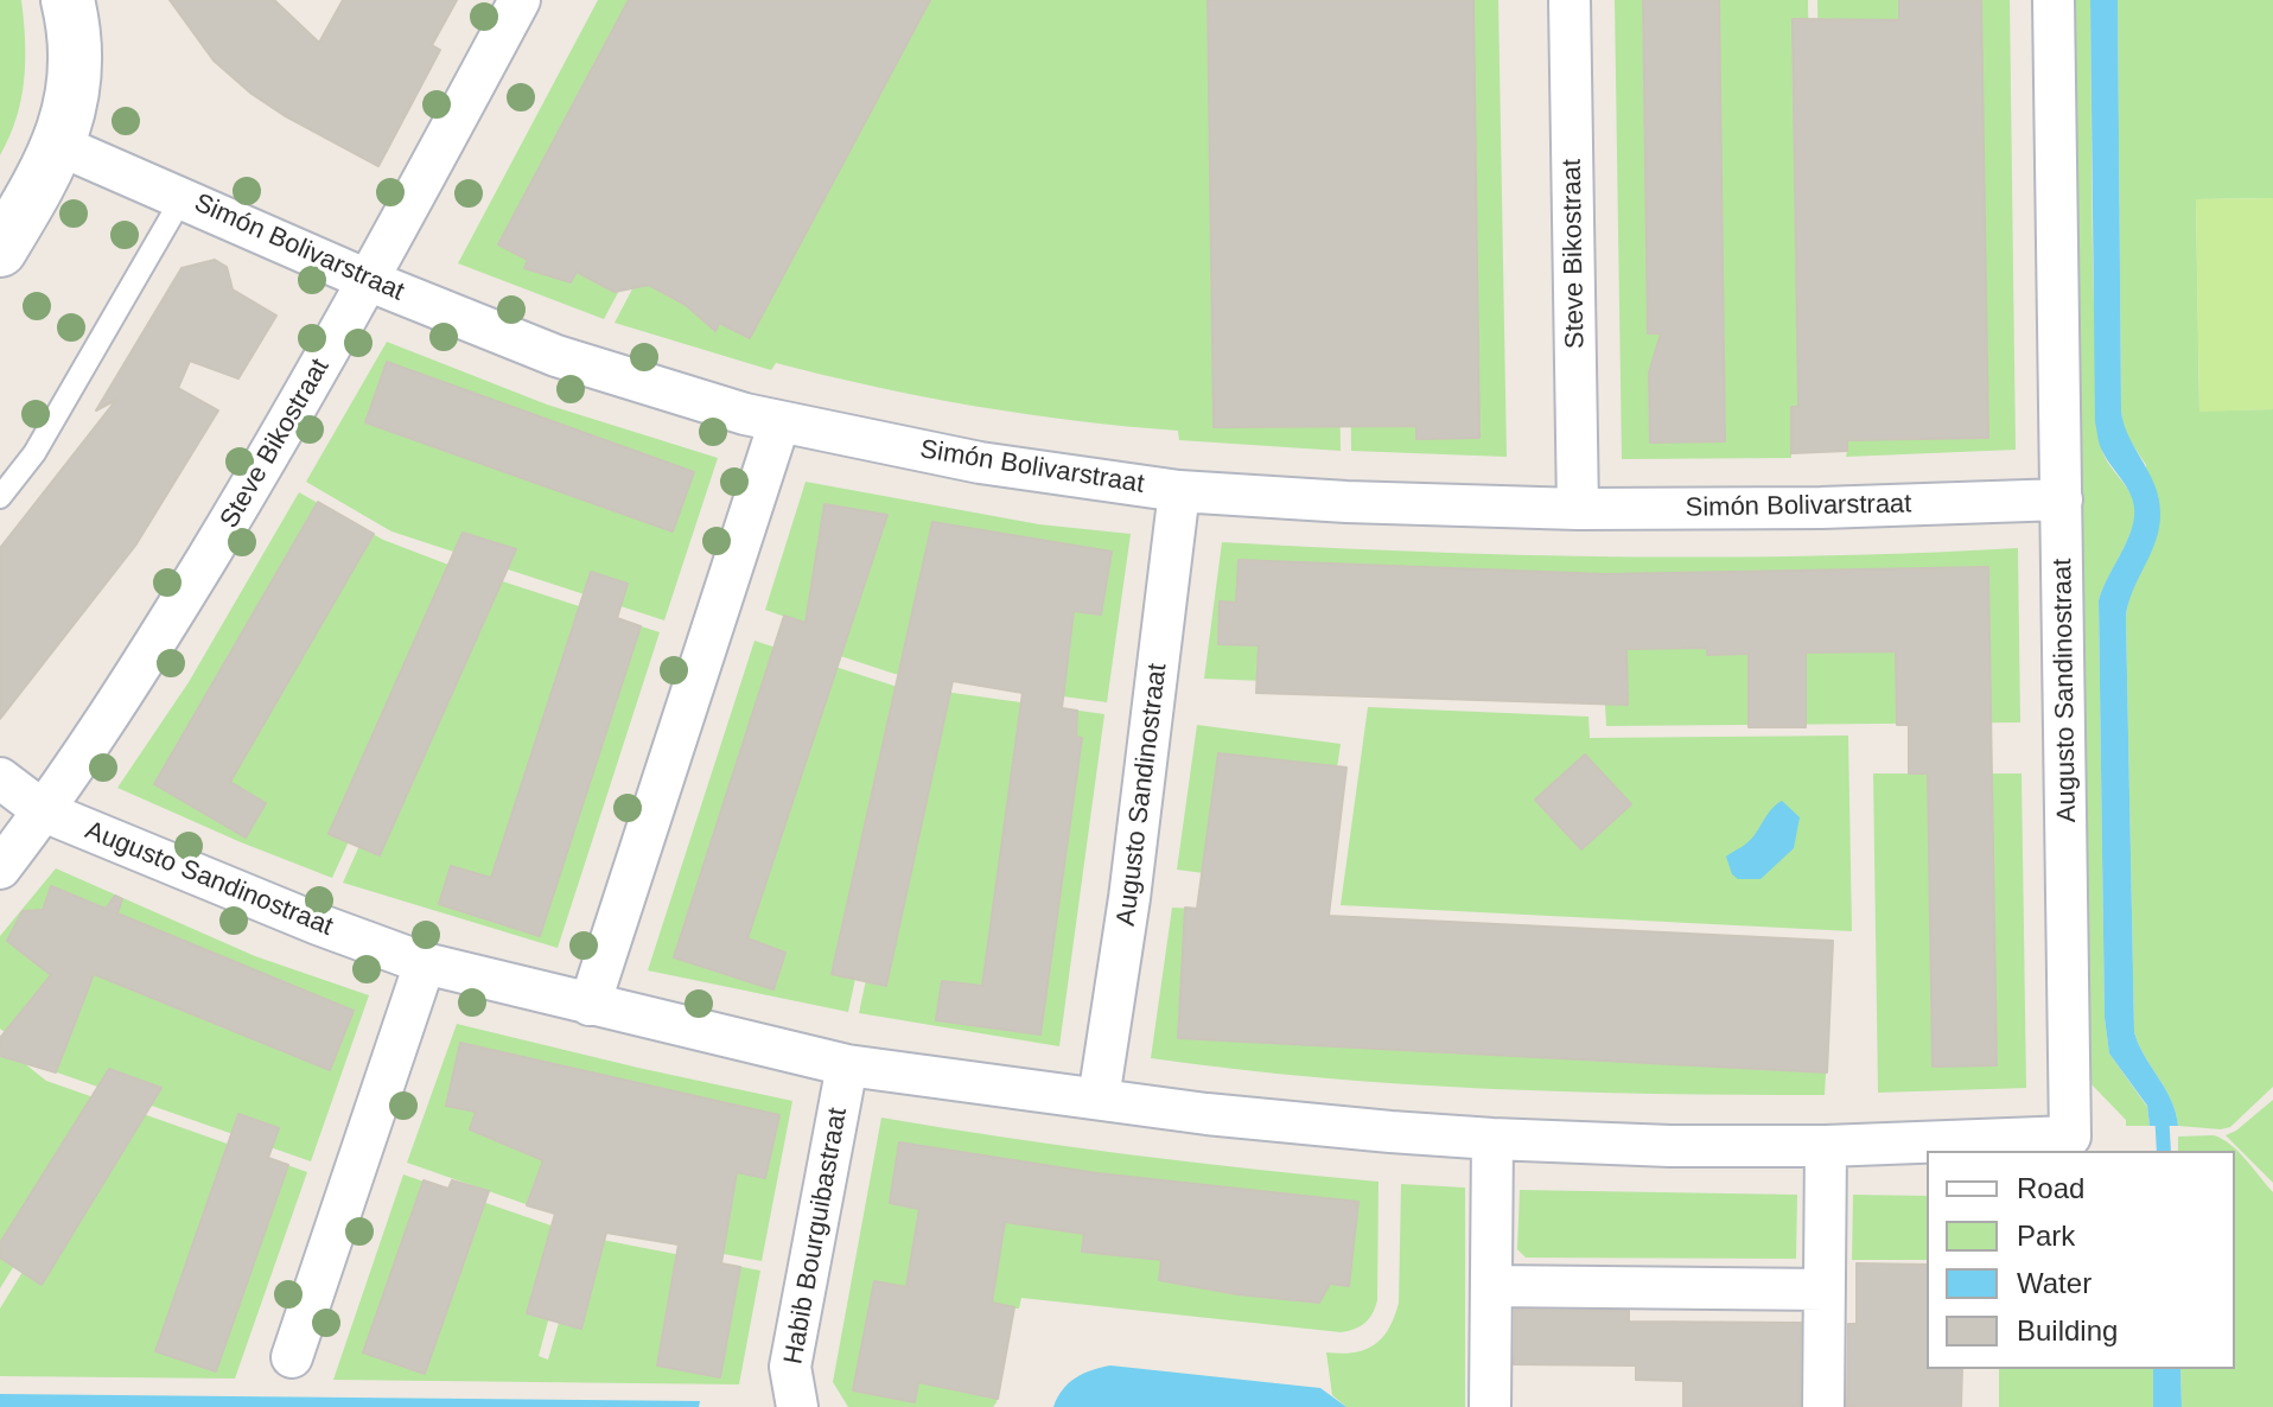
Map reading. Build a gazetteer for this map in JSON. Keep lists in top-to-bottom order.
{
  "streets": {
    "street": [
      "Simón Bolivarstraat",
      "Steve Bikostraat",
      "Augusto Sandinostraat",
      "Habib Bourguibastraat"
    ]
  },
  "crossings": [
    ["Simón Bolivarstraat", "Steve Bikostraat"],
    ["Simón Bolivarstraat", "Augusto Sandinostraat"],
    ["Steve Bikostraat", "Augusto Sandinostraat"],
    ["Augusto Sandinostraat", "Habib Bourguibastraat"]
  ],
  "legend": [
    "Road",
    "Park",
    "Water",
    "Building"
  ]
}
